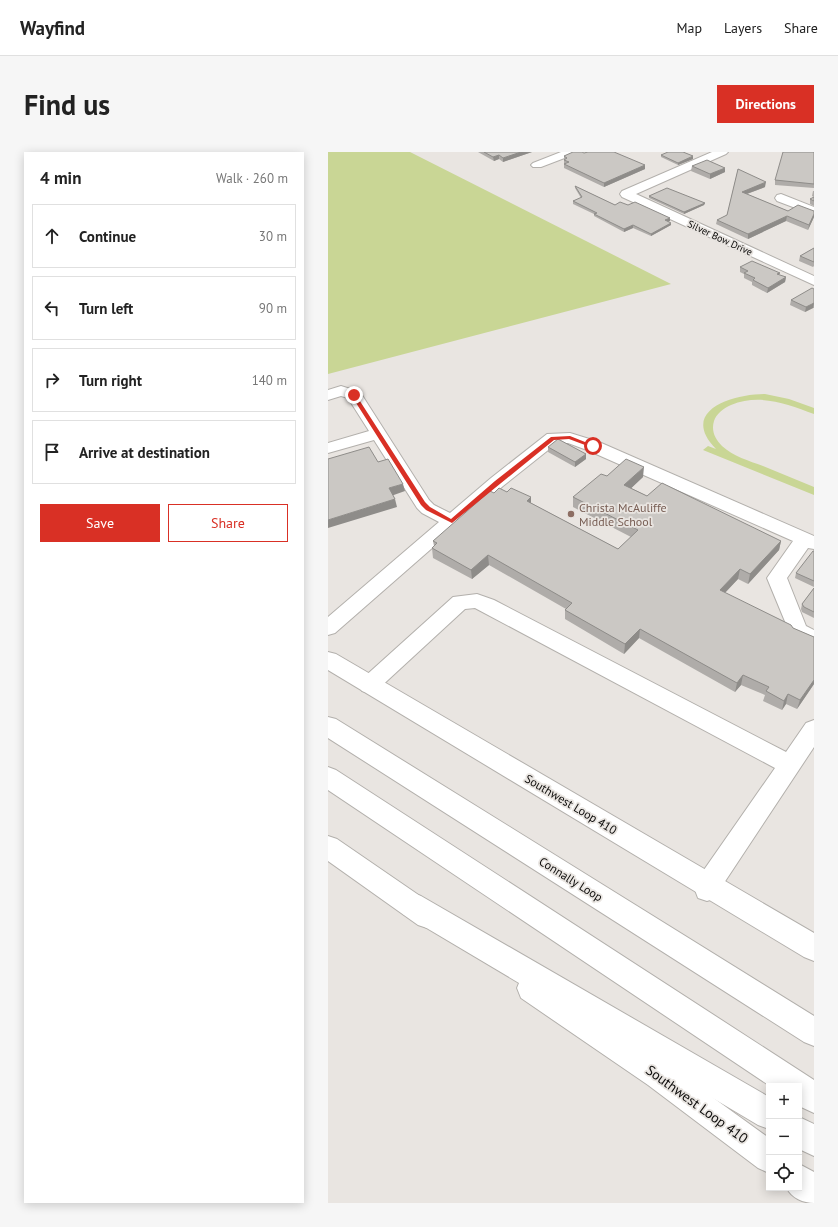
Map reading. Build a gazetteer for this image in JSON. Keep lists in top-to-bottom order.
{
  "streets": {
    "main road": ["Southwest Loop 410", "Connally Loop"],
    "street": ["Silver Bow Drive"]
  },
  "places": ["Christa McAuliffe Middle School"],
  "page": {
    "header": "Wayfind",
    "nav": ["Map", "Layers", "Share"],
    "buttons": [
      "Directions",
      ["Save", "Share"]
    ],
    "title": "Find us",
    "heading": ["4 min", "Walk · 260 m"],
    "list": [
      ["Continue", "30 m"],
      ["Turn left", "90 m"],
      ["Turn right", "140 m"],
      "Arrive at destination"
    ],
    "map_buttons": ["+", "−"]
  }
}
